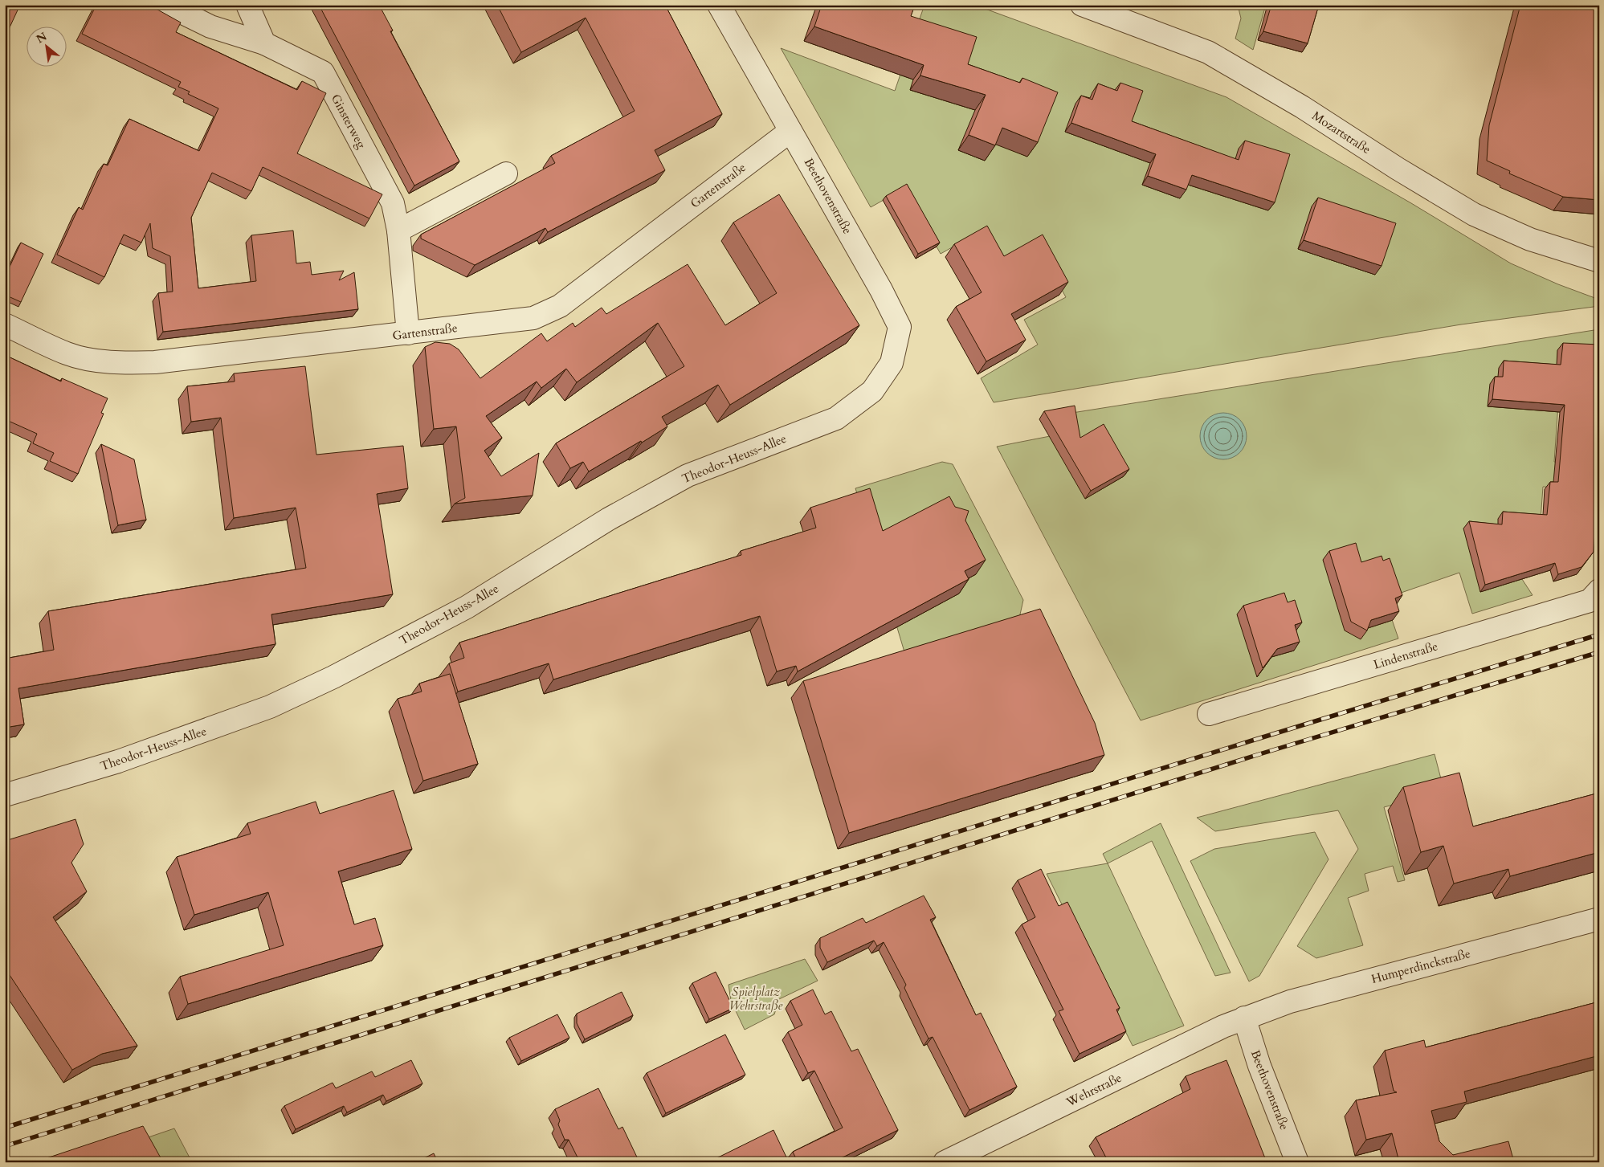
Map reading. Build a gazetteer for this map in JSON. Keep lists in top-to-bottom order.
{
  "streets": {
    "street": [
      "Ginsterweg",
      "Mozartstraße",
      "Gartenstraße",
      "Beethovenstraße",
      "Theodor-Heuss-Allee",
      "Lindenstraße",
      "Humperdinckstraße",
      "Wehrstraße"
    ]
  },
  "crossings": [
    ["Ginsterweg", "Gartenstraße"],
    ["Gartenstraße", "Beethovenstraße"],
    ["Beethovenstraße", "Theodor-Heuss-Allee"],
    ["Beethovenstraße", "Humperdinckstraße"],
    ["Beethovenstraße", "Wehrstraße"],
    ["Humperdinckstraße", "Wehrstraße"]
  ],
  "parks": ["Spielplatz Wehrstraße"],
  "north": "top left"
}
